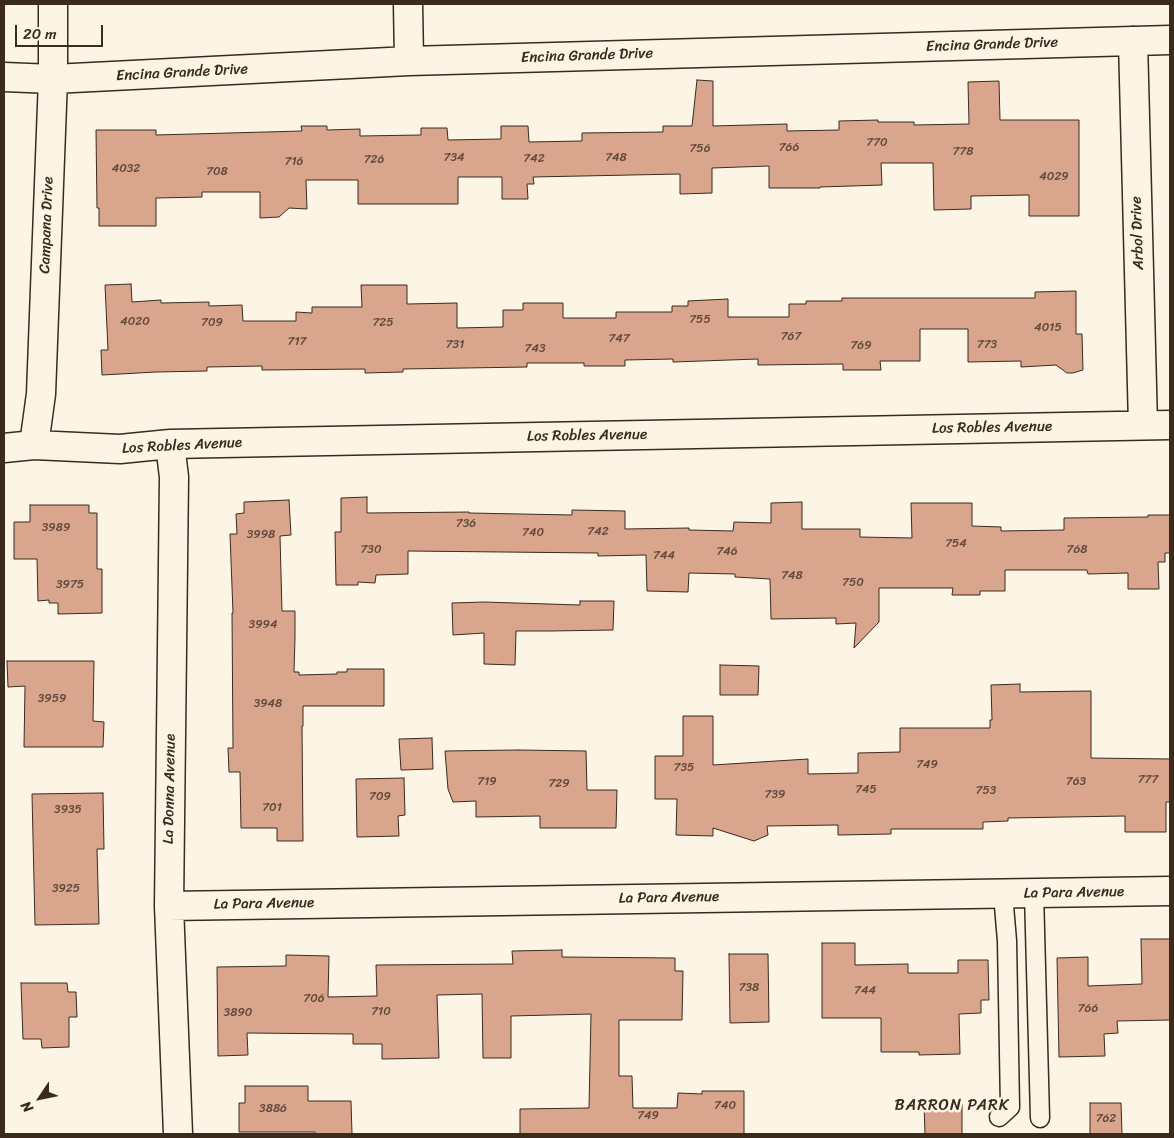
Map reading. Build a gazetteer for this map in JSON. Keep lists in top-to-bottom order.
{
  "streets": {
    "street": [
      "Encina Grande Drive",
      "Campana Drive",
      "Arbol Drive",
      "Los Robles Avenue",
      "La Donna Avenue",
      "La Para Avenue"
    ]
  },
  "crossings": [
    ["Encina Grande Drive", "Campana Drive"],
    ["Encina Grande Drive", "Arbol Drive"],
    ["Campana Drive", "Los Robles Avenue"],
    ["Arbol Drive", "Los Robles Avenue"],
    ["Los Robles Avenue", "La Donna Avenue"],
    ["La Donna Avenue", "La Para Avenue"]
  ],
  "districts": ["BARRON PARK"],
  "house_numbers": [
    "770",
    "766",
    "756",
    "778",
    "734",
    "748",
    "742",
    "726",
    "716",
    "4032",
    "708",
    "4029",
    "755",
    "4020",
    "709",
    "725",
    "4015",
    "767",
    "747",
    "717",
    "731",
    "773",
    "769",
    "743",
    "736",
    "3989",
    "742",
    "740",
    "3998",
    "754",
    "730",
    "768",
    "746",
    "744",
    "748",
    "750",
    "3975",
    "3994",
    "3959",
    "3948",
    "749",
    "735",
    "777",
    "719",
    "763",
    "729",
    "745",
    "753",
    "739",
    "709",
    "701",
    "3935",
    "3925",
    "738",
    "744",
    "706",
    "766",
    "710",
    "3890",
    "740",
    "3886",
    "749",
    "762"
  ],
  "scale_bar": "20 m",
  "north": "bottom left"
}
